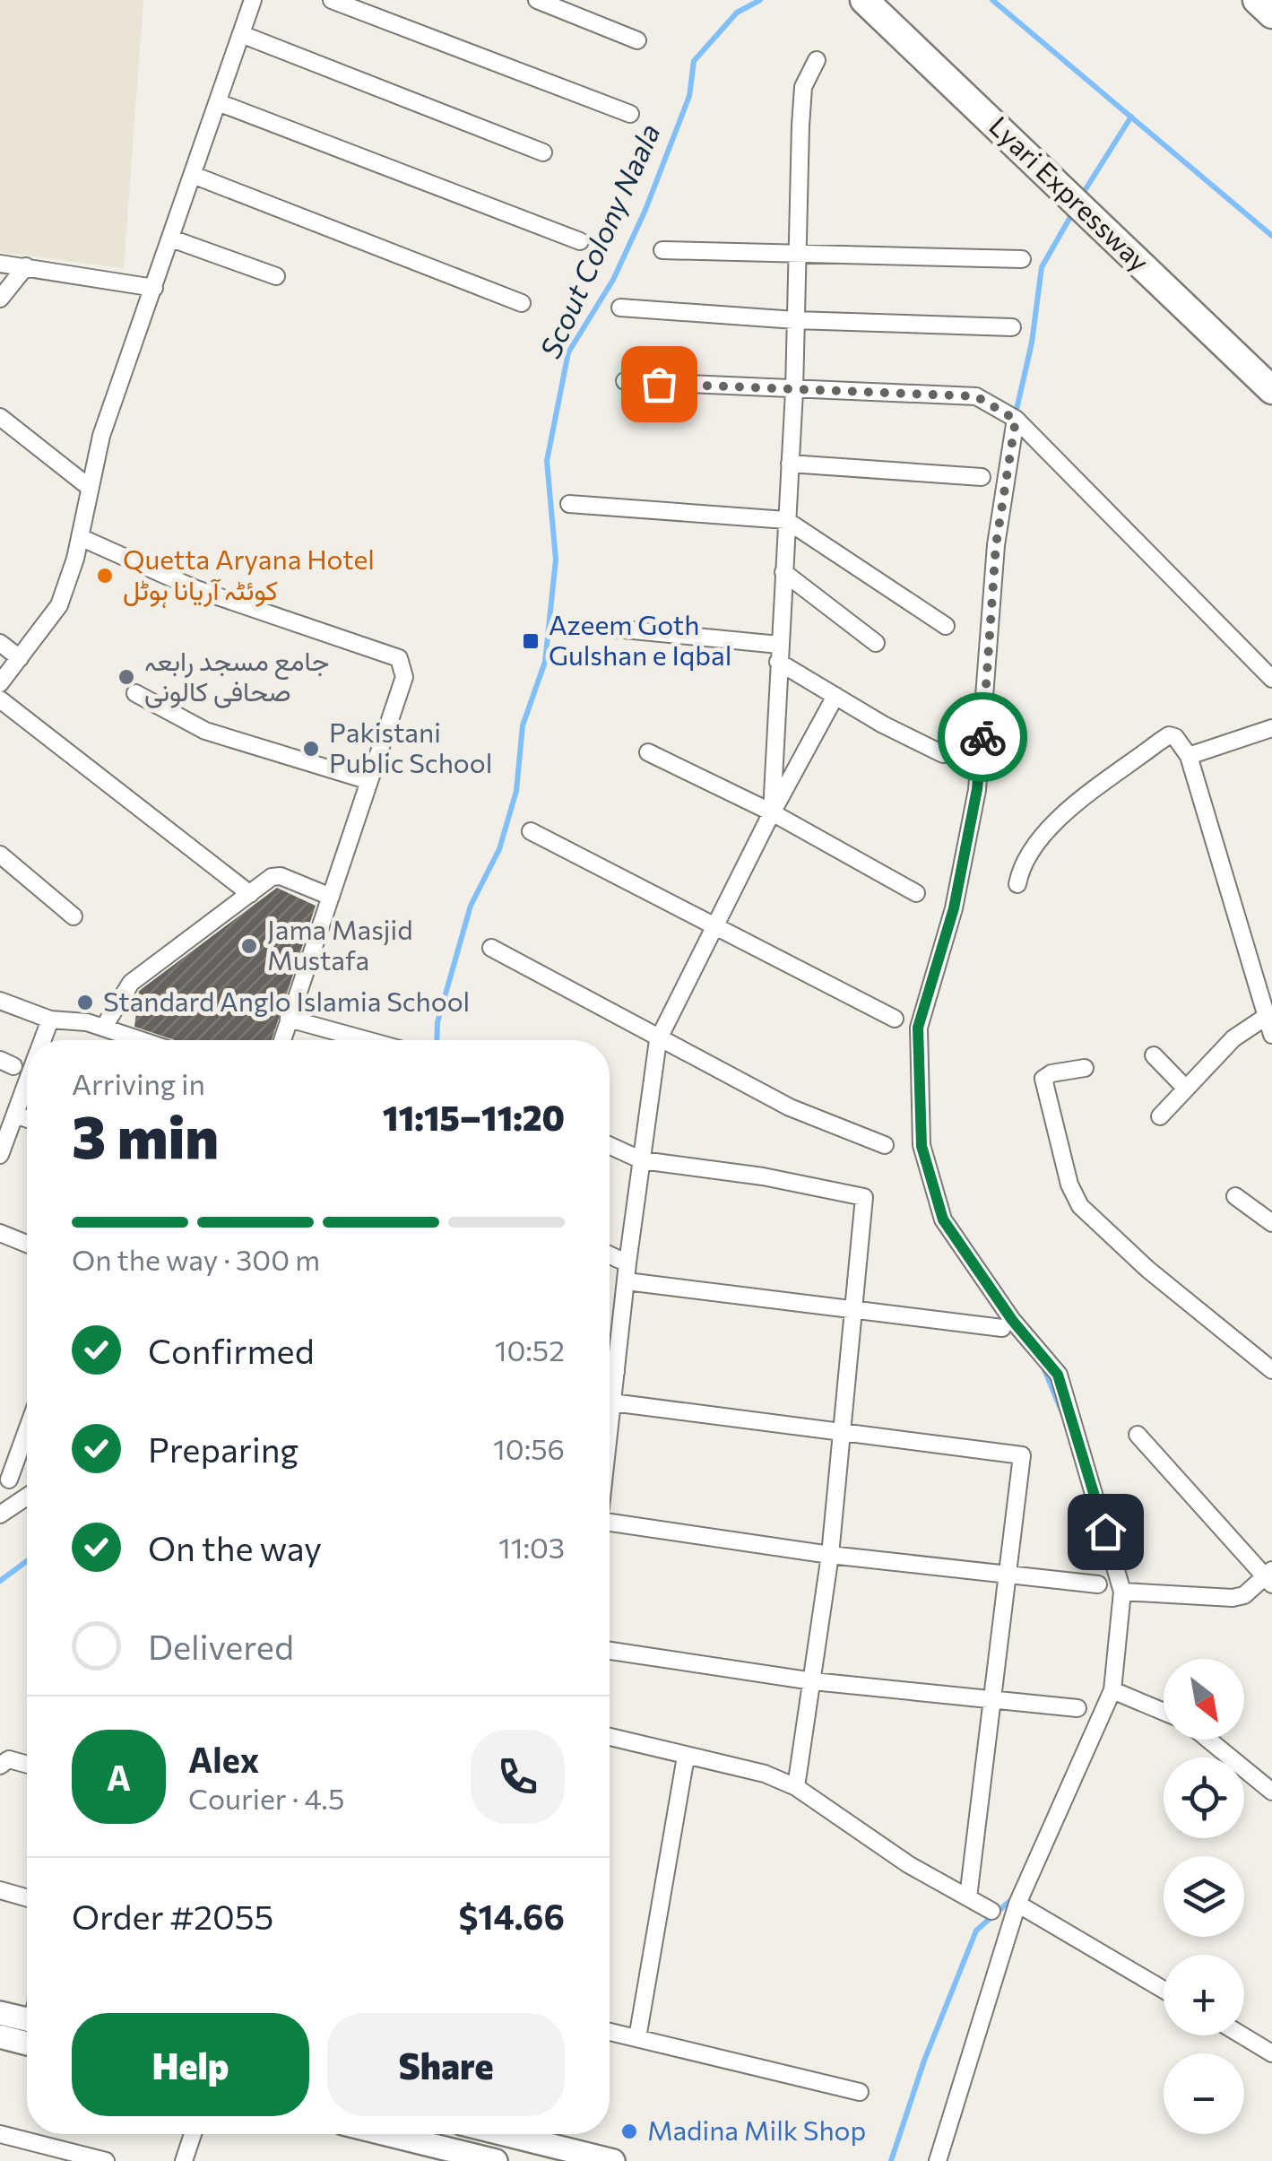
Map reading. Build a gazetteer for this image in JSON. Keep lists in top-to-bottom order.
{
  "streets": {
    "highway": ["Lyari Expressway"]
  },
  "water": ["Scout Colony Naala"],
  "places": {
    "other": [
      "Quetta Aryana Hotel کوئٹہ آریانا ہوٹل",
      "جامع مسجد رابعہ صحافی کالونی",
      "Pakistani Public School",
      "Jama Masjid Mustafa",
      "Standard Anglo Islamia School",
      "Madina Milk Shop"
    ],
    "transit": ["Azeem Goth Gulshan e Iqbal"]
  },
  "north": "bottom right",
  "page": {
    "heading": ["3 min", "Arriving in", "11:15–11:20"],
    "panel": [
      "Alex",
      "Courier · 4.5",
      "Order #2055",
      "$14.66"
    ],
    "bar": "On the way · 300 m",
    "list": [
      ["Confirmed", "10:52"],
      ["Preparing", "10:56"],
      ["On the way", "11:03"],
      "Delivered"
    ],
    "map_buttons": ["+", "−"],
    "round": "A",
    "buttons": ["Help", "Share"]
  }
}
